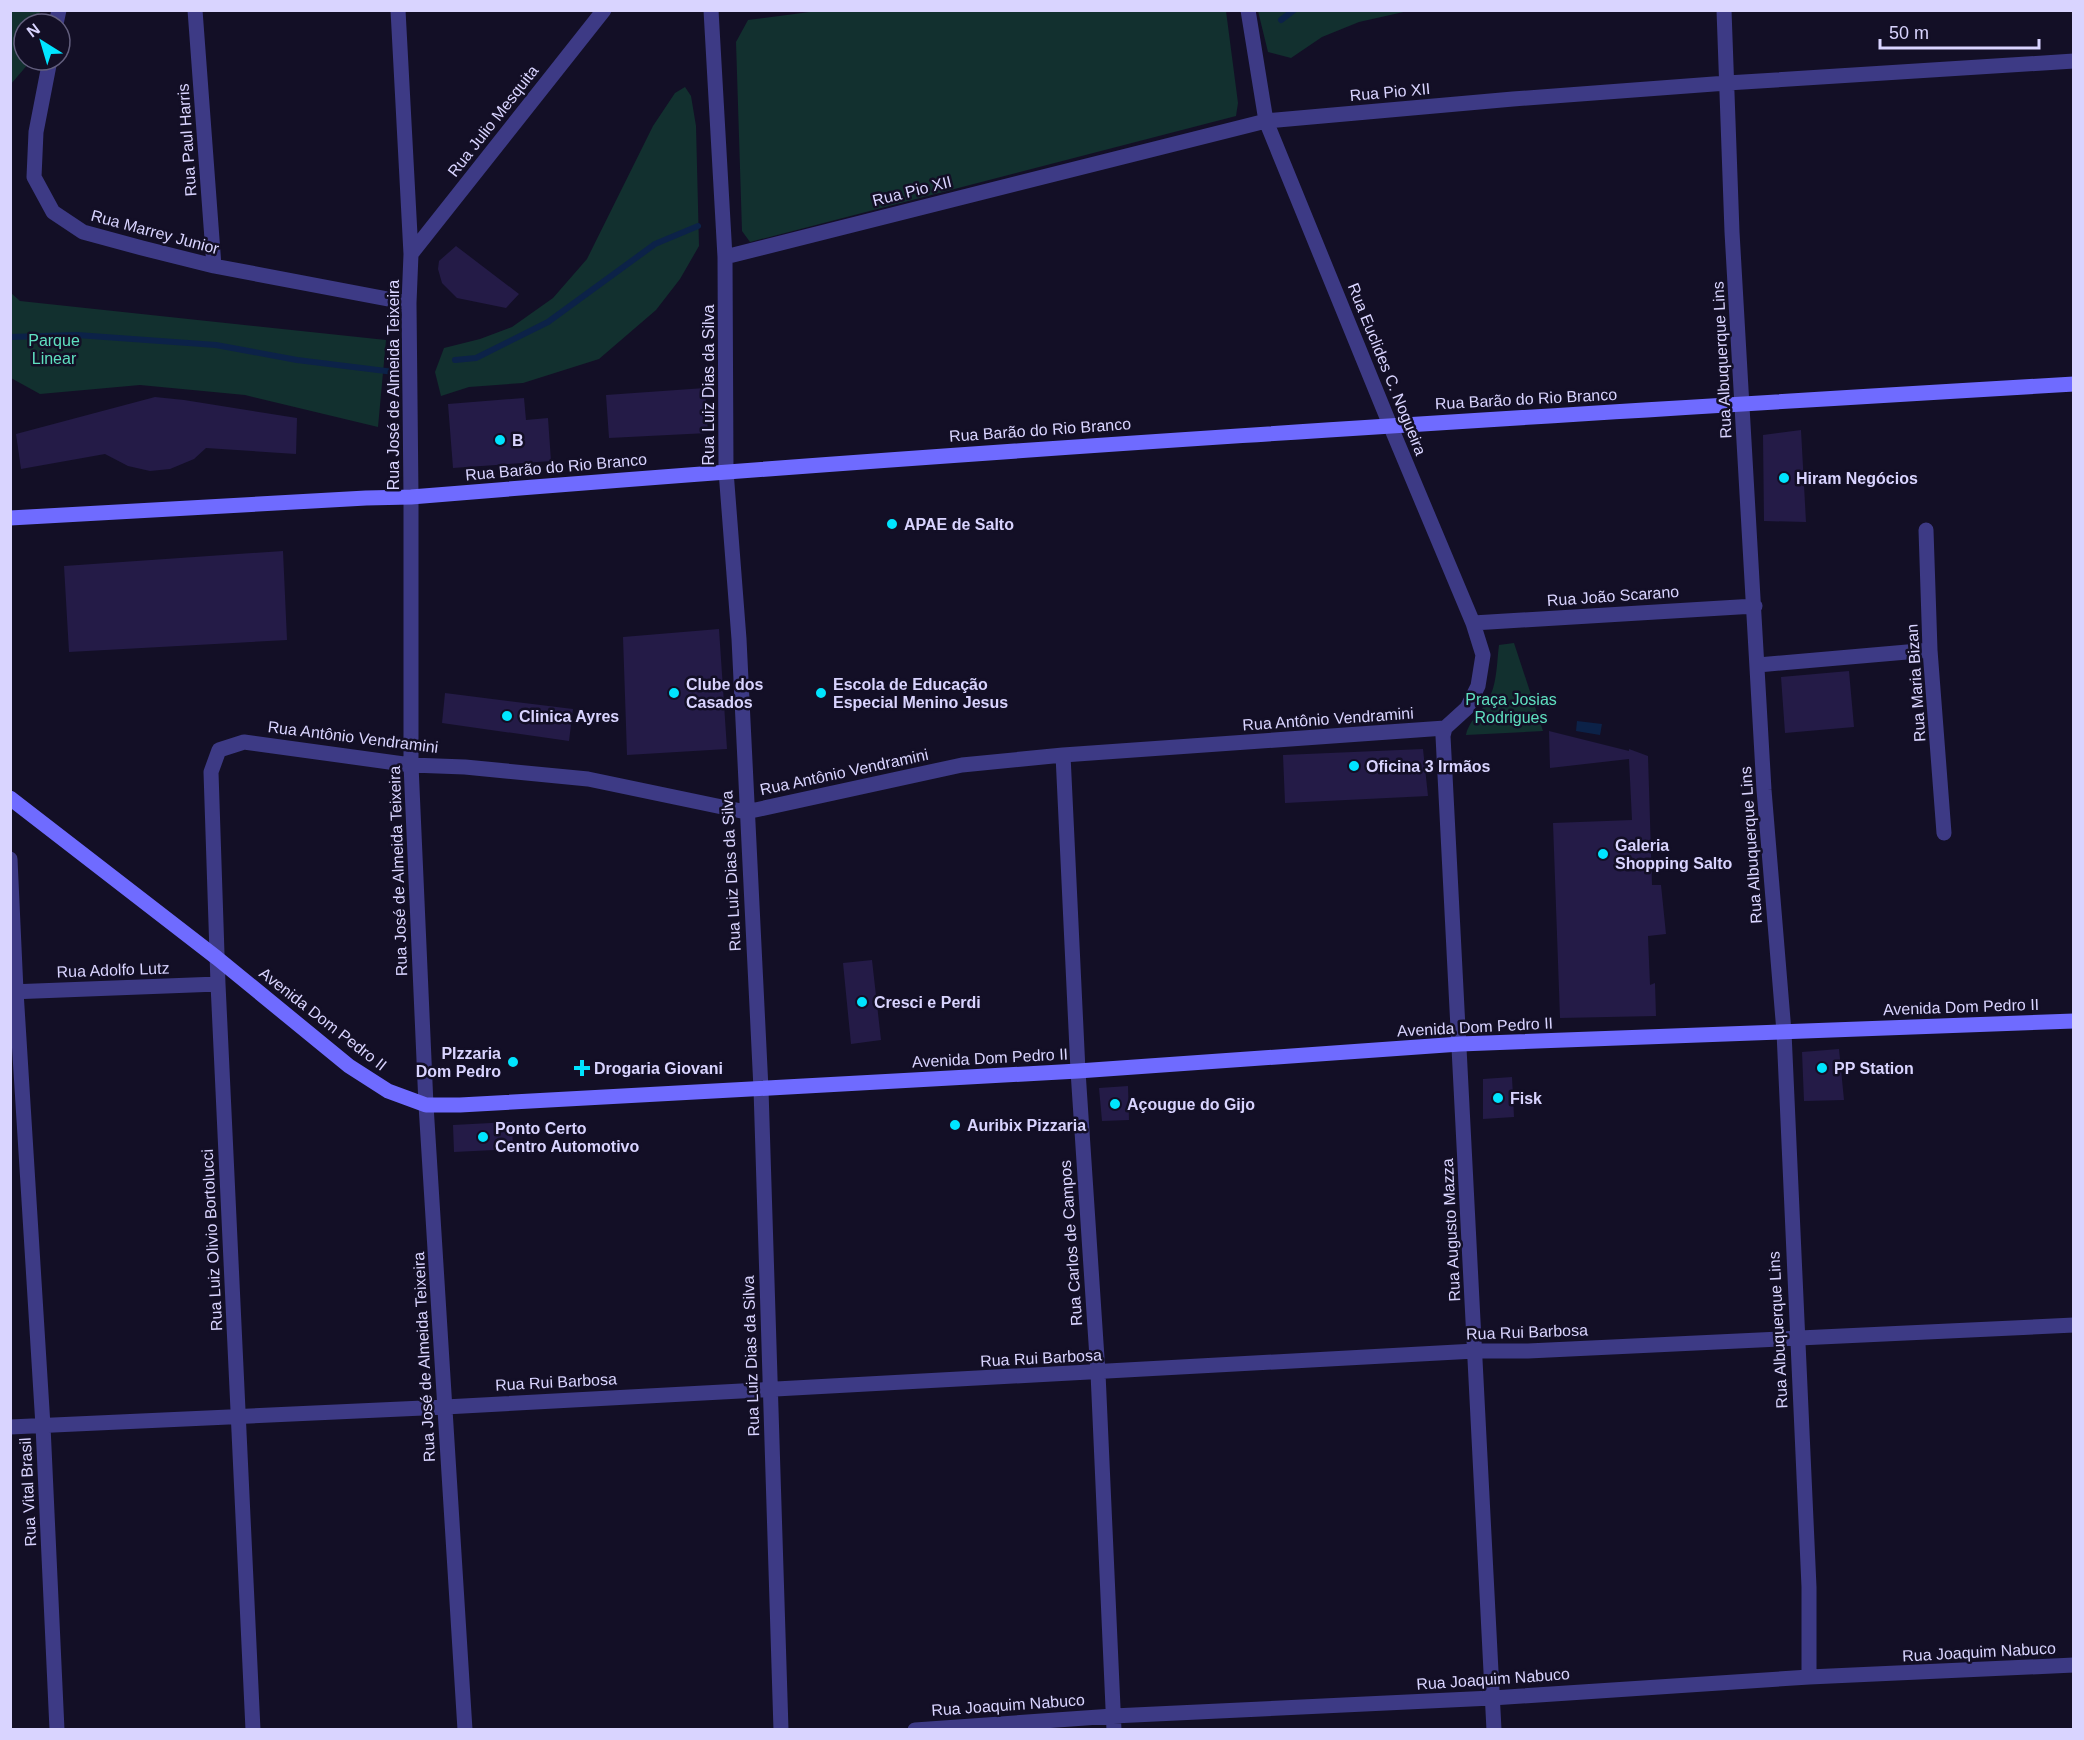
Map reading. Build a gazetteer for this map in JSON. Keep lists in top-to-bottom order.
{
  "streets": {
    "main road": ["Rua Barão do Rio Branco", "Avenida Dom Pedro II"],
    "street": [
      "Rua Pio XII",
      "Rua Julio Mesquita",
      "Rua Paul Harris",
      "Rua Marrey Junior",
      "Rua Albuquerque Lins",
      "Rua Euclides C. Nogueira",
      "Rua José de Almeida Teixeira",
      "Rua Luiz Dias da Silva",
      "Rua João Scarano",
      "Rua Maria Bizan",
      "Rua Antônio Vendramini",
      "Rua Adolfo Lutz",
      "Rua Augusto Mazza",
      "Rua Luiz Olivio Bortolucci",
      "Rua Carlos de Campos",
      "Rua Rui Barbosa",
      "Rua Vital Brasil",
      "Rua Joaquim Nabuco"
    ]
  },
  "crossings": [
    ["Rua Pio XII", "Rua Albuquerque Lins"],
    ["Rua Pio XII", "Rua Euclides C. Nogueira"],
    ["Rua Pio XII", "Rua Luiz Dias da Silva"],
    ["Rua Julio Mesquita", "Rua José de Almeida Teixeira"],
    ["Rua Paul Harris", "Rua Marrey Junior"],
    ["Rua Marrey Junior", "Rua José de Almeida Teixeira"],
    ["Rua Albuquerque Lins", "Rua Barão do Rio Branco"],
    ["Rua Albuquerque Lins", "Rua João Scarano"],
    ["Rua Albuquerque Lins", "Avenida Dom Pedro II"],
    ["Rua Albuquerque Lins", "Rua Rui Barbosa"],
    ["Rua Albuquerque Lins", "Rua Joaquim Nabuco"],
    ["Rua Euclides C. Nogueira", "Rua Barão do Rio Branco"],
    ["Rua Euclides C. Nogueira", "Rua João Scarano"],
    ["Rua Euclides C. Nogueira", "Rua Antônio Vendramini"],
    ["Rua Euclides C. Nogueira", "Rua Augusto Mazza"],
    ["Rua José de Almeida Teixeira", "Rua Barão do Rio Branco"],
    ["Rua José de Almeida Teixeira", "Rua Antônio Vendramini"],
    ["Rua José de Almeida Teixeira", "Avenida Dom Pedro II"],
    ["Rua José de Almeida Teixeira", "Rua Rui Barbosa"],
    ["Rua Luiz Dias da Silva", "Rua Barão do Rio Branco"],
    ["Rua Luiz Dias da Silva", "Rua Antônio Vendramini"],
    ["Rua Luiz Dias da Silva", "Avenida Dom Pedro II"],
    ["Rua Luiz Dias da Silva", "Rua Rui Barbosa"],
    ["Rua Antônio Vendramini", "Rua Augusto Mazza"],
    ["Rua Antônio Vendramini", "Rua Luiz Olivio Bortolucci"],
    ["Rua Antônio Vendramini", "Rua Carlos de Campos"],
    ["Rua Adolfo Lutz", "Rua Luiz Olivio Bortolucci"],
    ["Rua Adolfo Lutz", "Rua Vital Brasil"],
    ["Avenida Dom Pedro II", "Rua Augusto Mazza"],
    ["Avenida Dom Pedro II", "Rua Luiz Olivio Bortolucci"],
    ["Avenida Dom Pedro II", "Rua Carlos de Campos"],
    ["Rua Augusto Mazza", "Rua Rui Barbosa"],
    ["Rua Augusto Mazza", "Rua Joaquim Nabuco"],
    ["Rua Luiz Olivio Bortolucci", "Rua Rui Barbosa"],
    ["Rua Carlos de Campos", "Rua Rui Barbosa"],
    ["Rua Carlos de Campos", "Rua Joaquim Nabuco"],
    ["Rua Rui Barbosa", "Rua Vital Brasil"]
  ],
  "parks": ["Parque Linear", "Praça Josias Rodrigues"],
  "places": {
    "other": [
      "B",
      "Hiram Negócios",
      "APAE de Salto",
      "Clube dos Casados",
      "Escola de Educação Especial Menino Jesus",
      "Clinica Ayres",
      "Oficina 3 Irmãos",
      "Galeria Shopping Salto",
      "Cresci e Perdi",
      "PIzzaria Dom Pedro",
      "PP Station",
      "Fisk",
      "Açougue do Gijo",
      "Auribix Pizzaria",
      "Ponto Certo Centro Automotivo"
    ],
    "health": ["Drogaria Giovani"]
  },
  "scale_bar": "50 m",
  "north": "top left"
}
